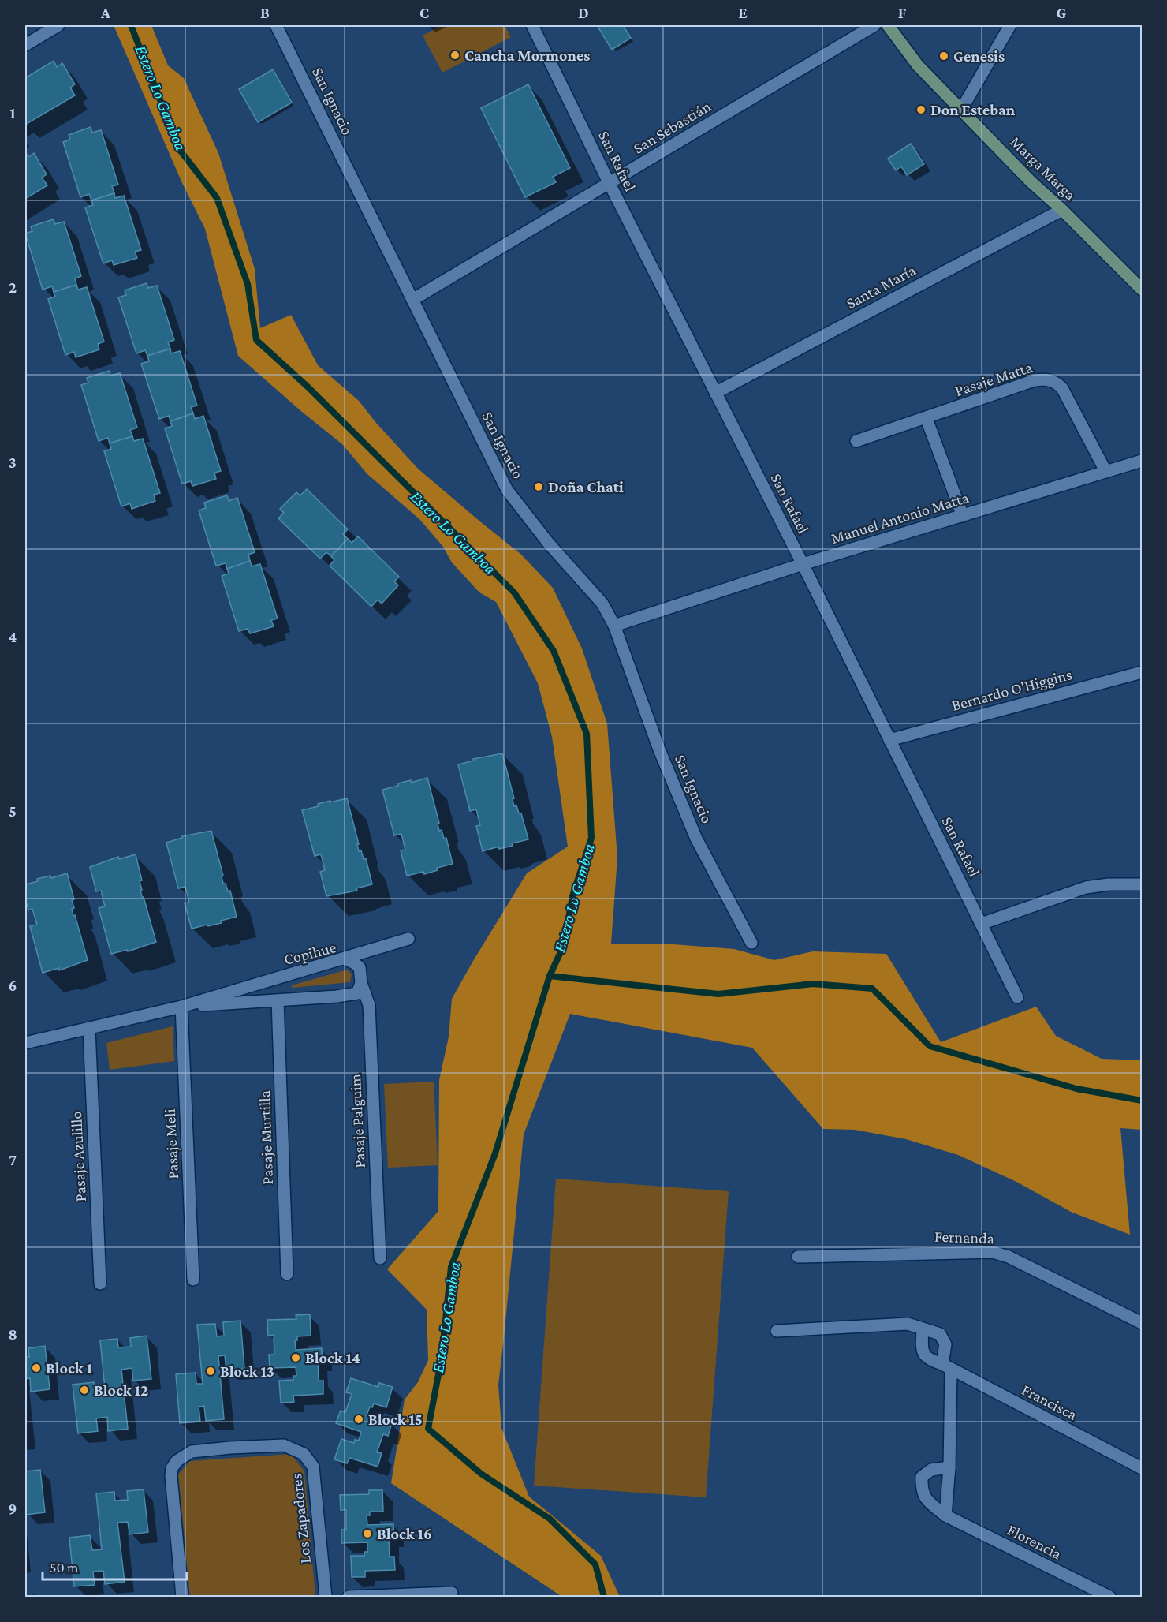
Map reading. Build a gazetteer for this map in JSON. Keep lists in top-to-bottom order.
{
  "streets": {
    "main road": ["Marga Marga"],
    "street": [
      "San Ignacio",
      "San Sebastián",
      "San Rafael",
      "Santa María",
      "Pasaje Matta",
      "Manuel Antonio Matta",
      "Bernardo O'Higgins",
      "Copihue",
      "Pasaje Palguim",
      "Pasaje Murtilla",
      "Pasaje Meli",
      "Pasaje Azulillo",
      "Fernanda",
      "Francisca",
      "Los Zapadores",
      "Florencia"
    ]
  },
  "crossings": [
    ["San Ignacio", "San Sebastián"],
    ["San Ignacio", "Manuel Antonio Matta"],
    ["San Sebastián", "San Rafael"],
    ["San Rafael", "Santa María"],
    ["San Rafael", "Manuel Antonio Matta"],
    ["San Rafael", "Bernardo O'Higgins"],
    ["Marga Marga", "Santa María"],
    ["Pasaje Matta", "Manuel Antonio Matta"],
    ["Copihue", "Pasaje Palguim"],
    ["Copihue", "Pasaje Murtilla"],
    ["Copihue", "Pasaje Meli"],
    ["Copihue", "Pasaje Azulillo"]
  ],
  "water": ["Estero Lo Gamboa"],
  "places": [
    "Cancha Mormones",
    "Genesis",
    "Don Esteban",
    "Doña Chati",
    "Block 14",
    "Block 1",
    "Block 13",
    "Block 12",
    "Block 15",
    "Block 16"
  ],
  "scale_bar": "50 m",
  "grid": {
    "columns": [
      "A",
      "B",
      "C",
      "D",
      "E",
      "F",
      "G"
    ],
    "rows": [
      "1",
      "2",
      "3",
      "4",
      "5",
      "6",
      "7",
      "8",
      "9"
    ]
  }
}
